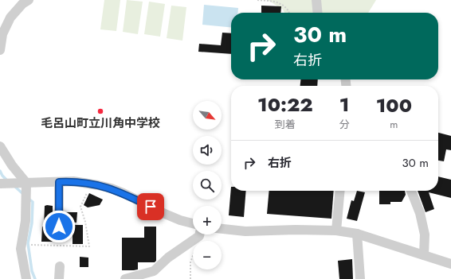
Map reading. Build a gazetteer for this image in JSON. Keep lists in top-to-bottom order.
{
  "places": ["毛呂山町立川角中学校"],
  "north": "bottom right",
  "page": {
    "turn": ["30 m", "右折"],
    "eta": [
      "10:22",
      "到着",
      "1",
      "分",
      "100",
      "m"
    ],
    "map_buttons": ["+", "−"],
    "list": [
      {
        "name": "右折",
        "value": "30 m"
      }
    ]
  }
}
